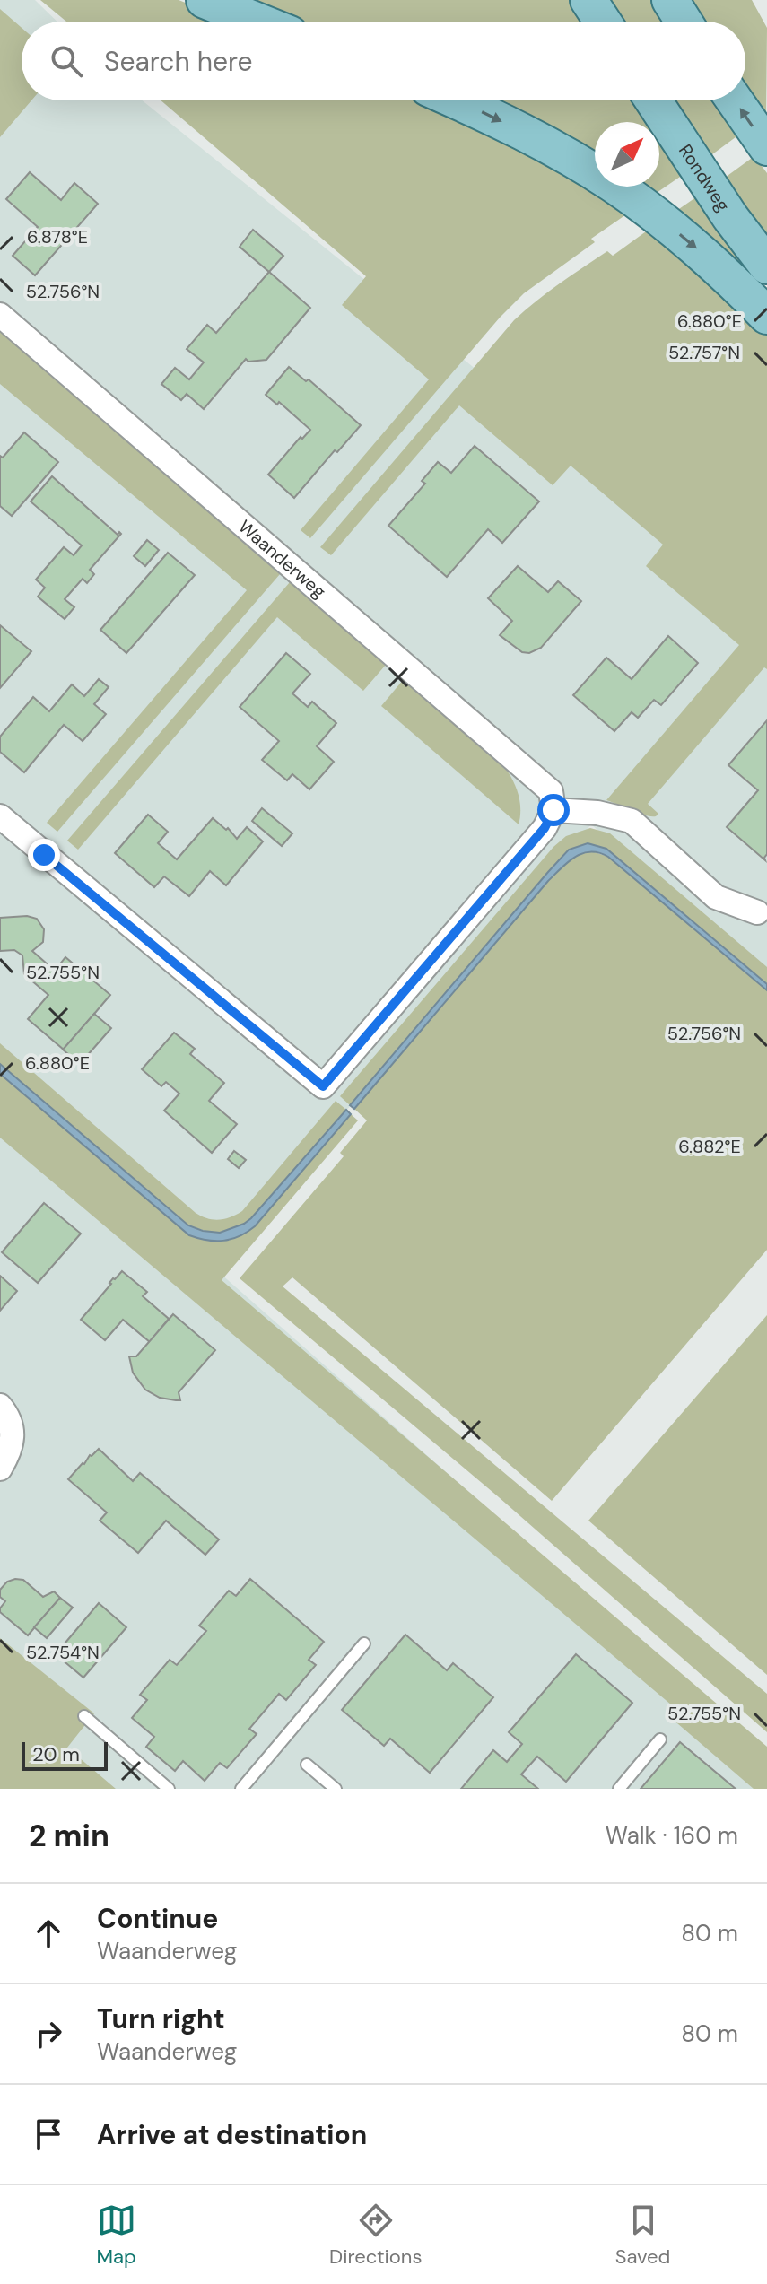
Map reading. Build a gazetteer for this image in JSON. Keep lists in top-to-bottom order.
{
  "streets": {
    "main road": ["Rondweg"],
    "street": ["Waanderweg"]
  },
  "scale_bar": "20 m",
  "north": "top right",
  "page": {
    "search": "Search here",
    "scale": "20 m",
    "heading": ["2 min", "Walk · 160 m"],
    "list": [
      ["Continue", "Waanderweg", "80 m"],
      ["Turn right", "Waanderweg", "80 m"],
      "Arrive at destination"
    ],
    "nav": ["Map", "Directions", "Saved"]
  },
  "coordinates": [
    "6.878°E",
    "52.756°N",
    "6.880°E",
    "52.757°N",
    "52.755°N",
    "6.882°E",
    "52.754°N"
  ]
}
